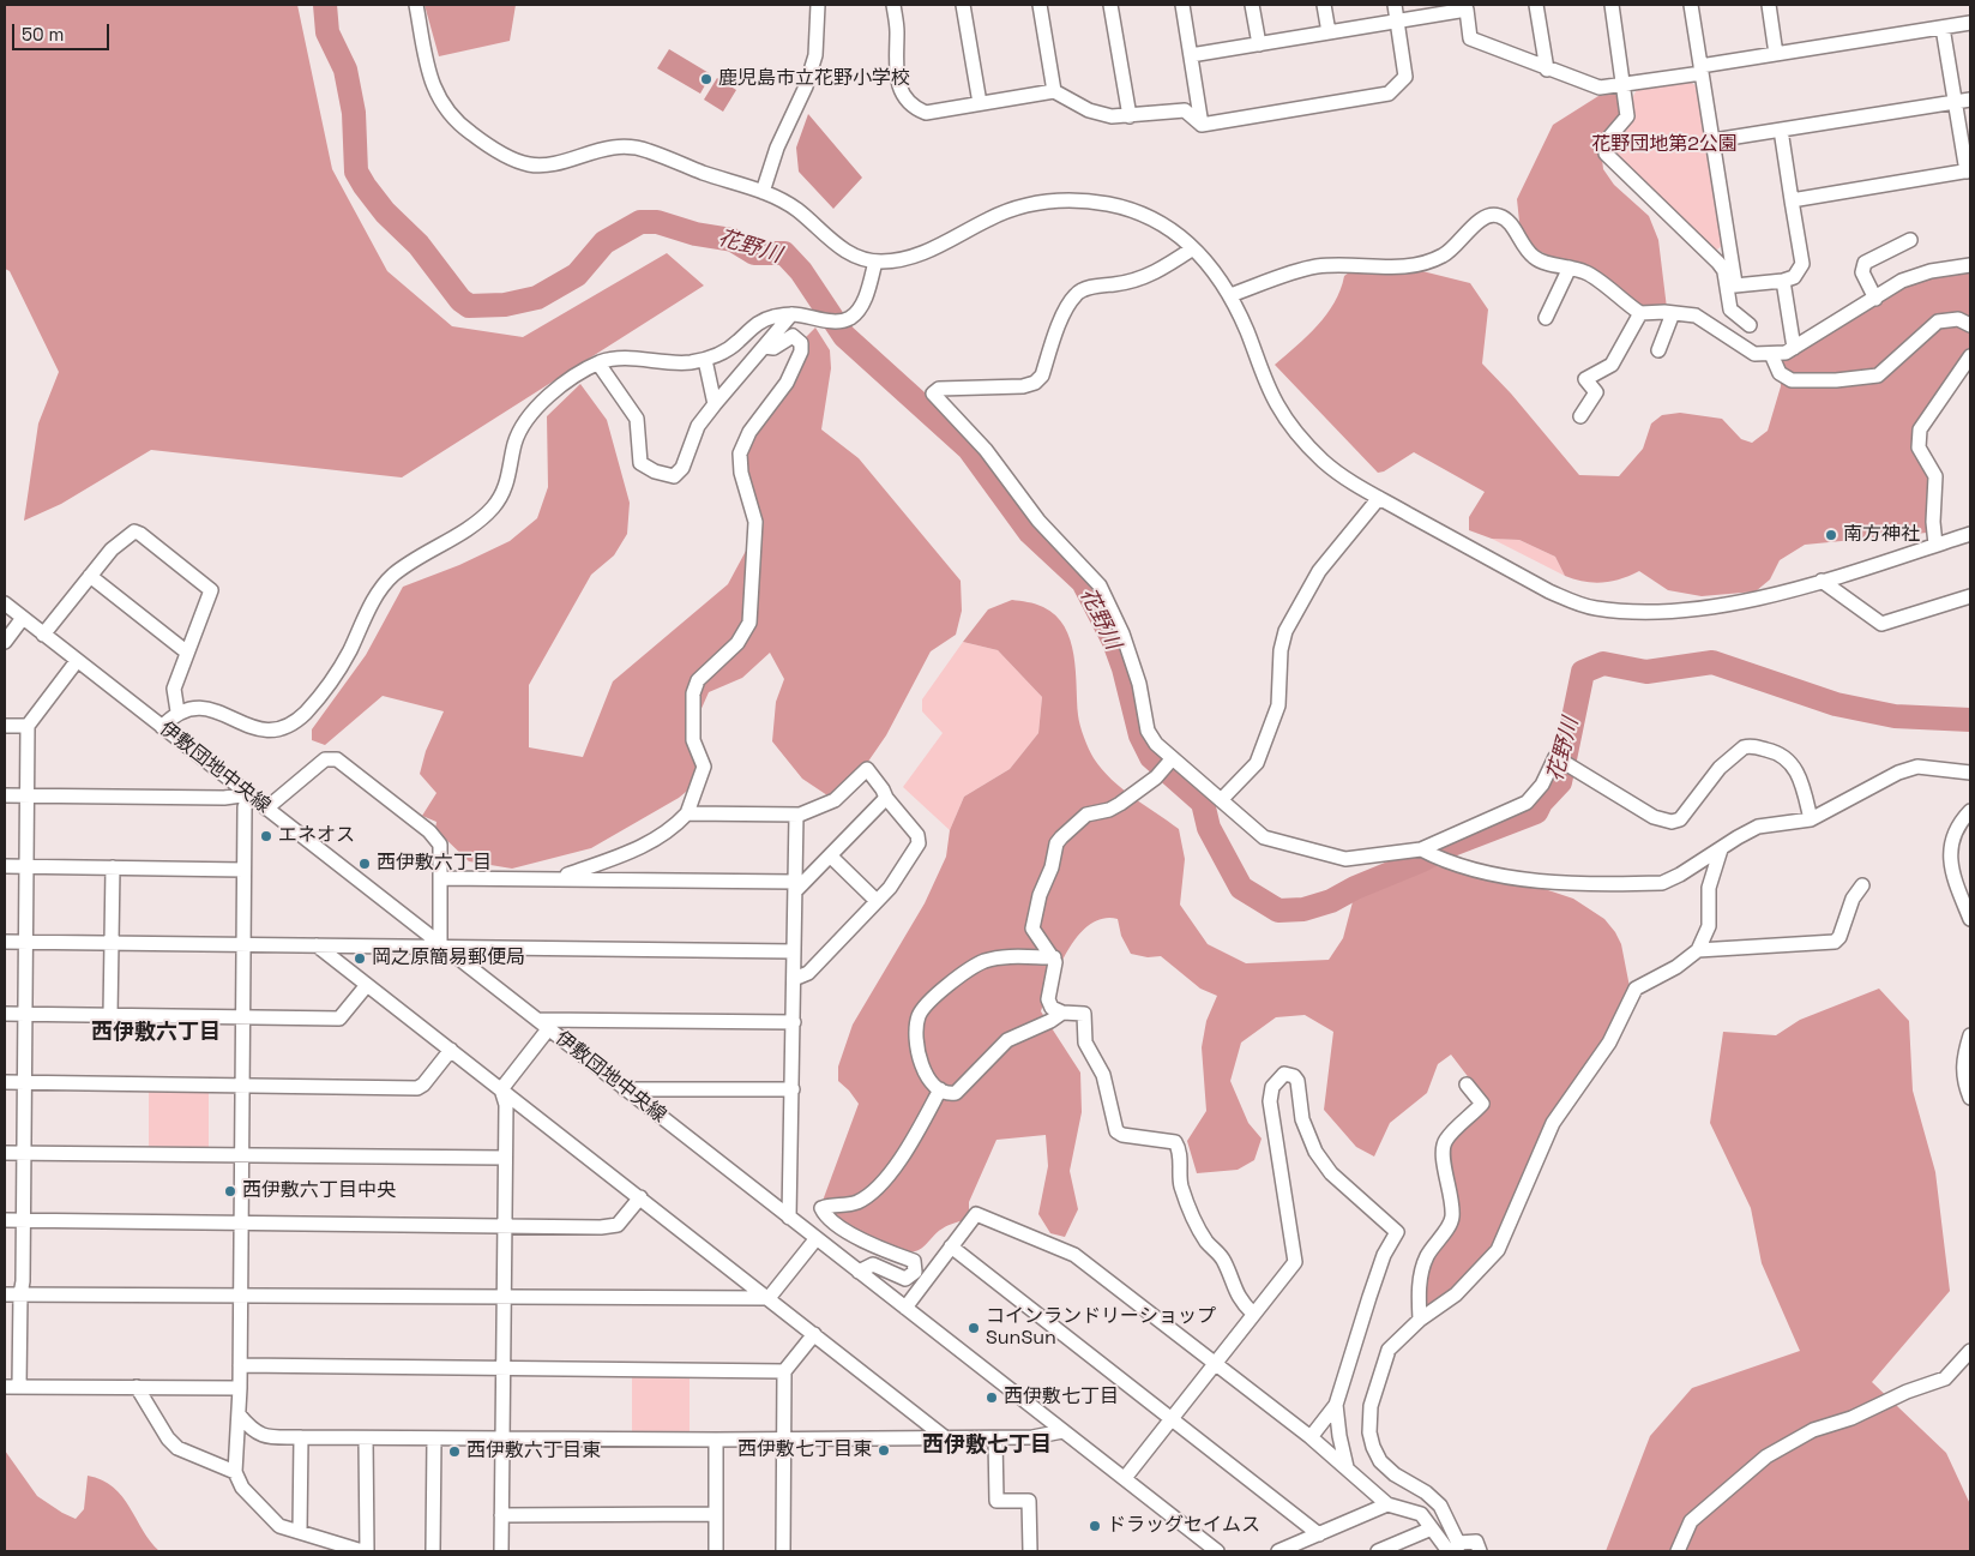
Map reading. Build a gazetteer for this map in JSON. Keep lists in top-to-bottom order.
{
  "streets": {
    "street": ["伊敷団地中央線"]
  },
  "districts": ["西伊敷六丁目", "西伊敷七丁目"],
  "water": ["花野川"],
  "parks": ["花野団地第2公園"],
  "places": [
    "鹿児島市立花野小学校",
    "南方神社",
    "エネオス",
    "西伊敷六丁目",
    "岡之原簡易郵便局",
    "西伊敷六丁目中央",
    "コインランドリーショップ SunSun",
    "西伊敷七丁目",
    "西伊敷七丁目東",
    "西伊敷六丁目東",
    "ドラッグセイムス"
  ],
  "scale_bar": "50 m"
}
